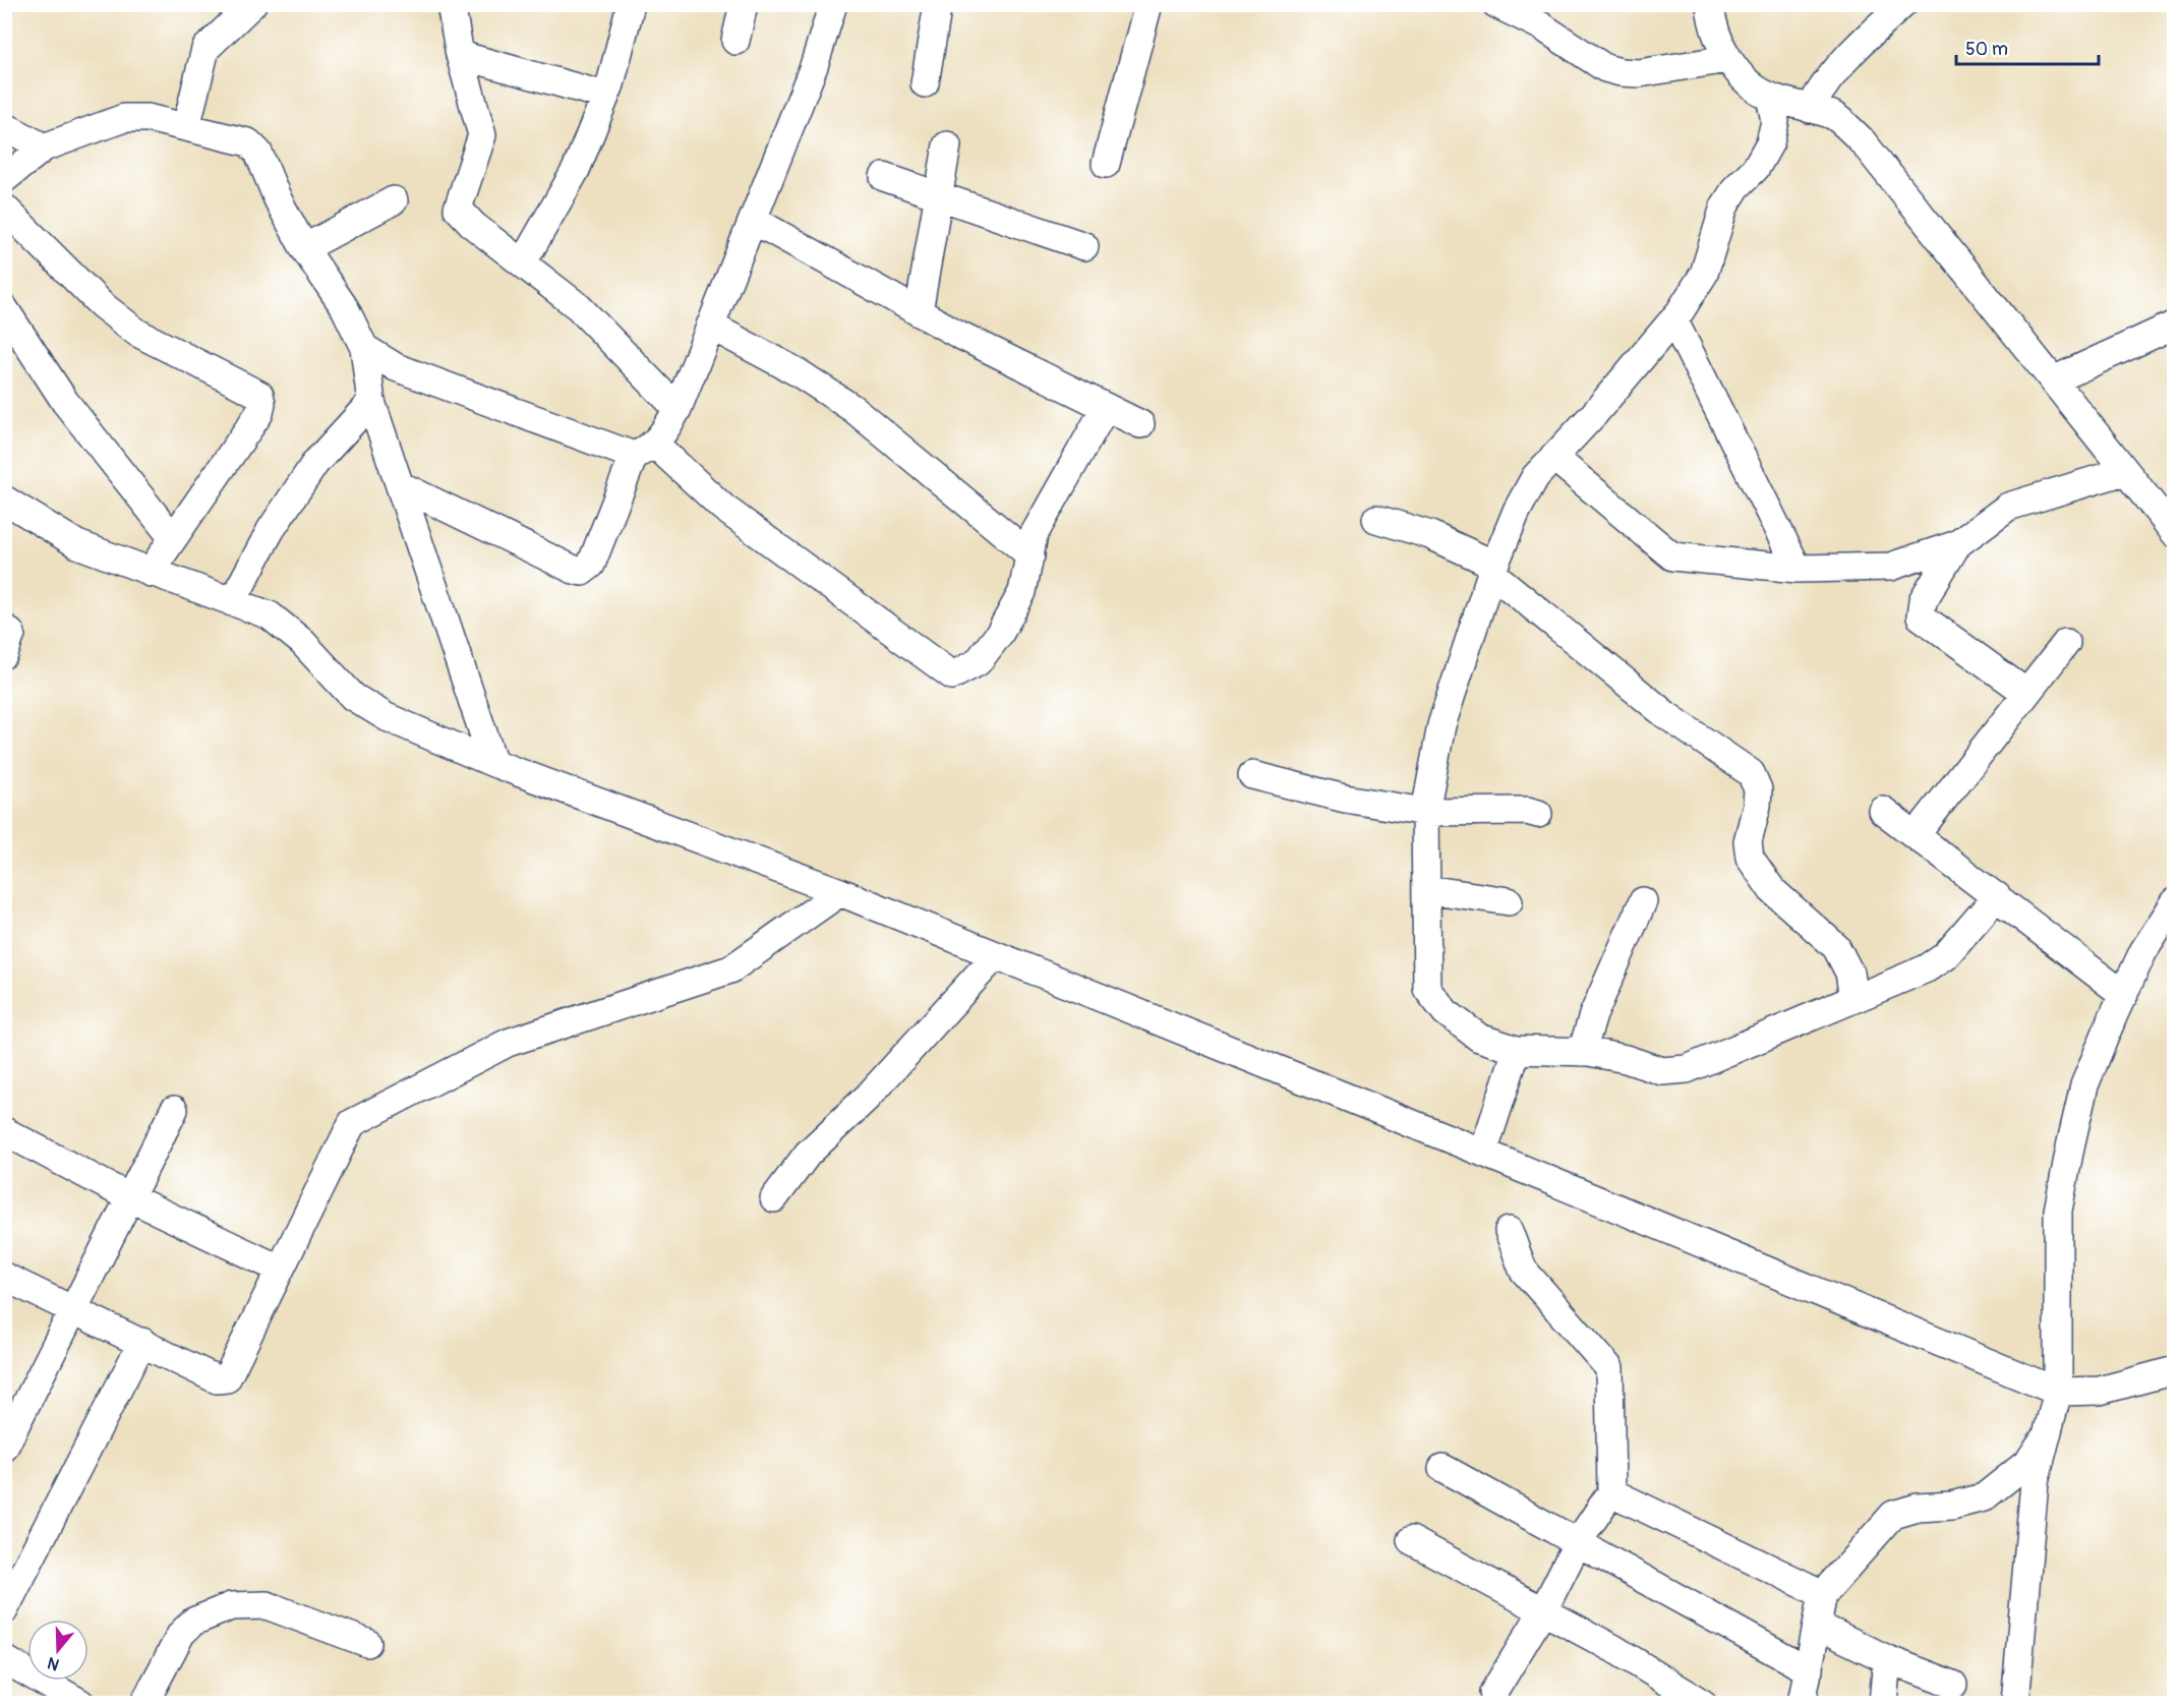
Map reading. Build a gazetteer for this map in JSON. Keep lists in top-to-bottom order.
{
  "scale_bar": "50 m",
  "north": "bottom"
}
